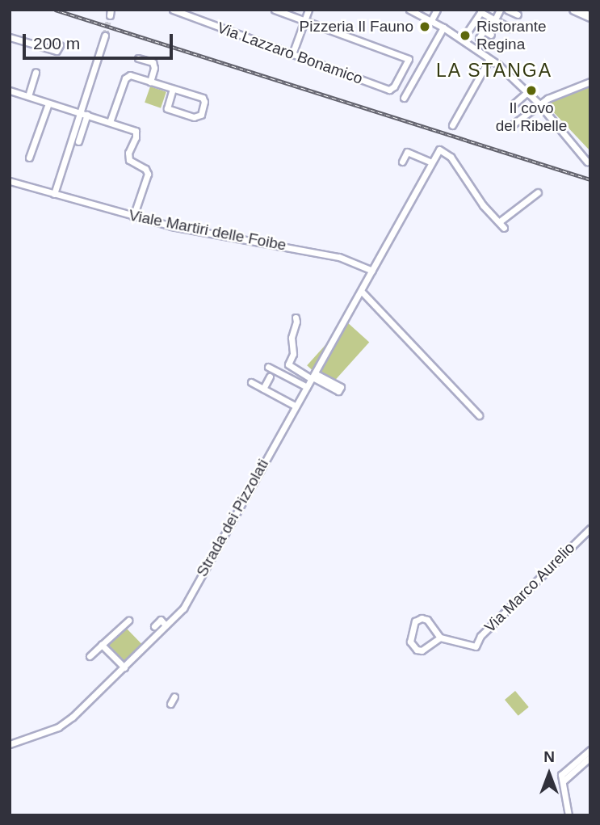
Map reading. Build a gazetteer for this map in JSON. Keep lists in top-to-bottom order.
{
  "streets": {
    "street": [
      "Via Lazzaro Bonamico",
      "Viale Martiri delle Foibe",
      "Strada dei Pizzolati",
      "Via Marco Aurelio"
    ]
  },
  "crossings": [
    ["Viale Martiri delle Foibe", "Strada dei Pizzolati"]
  ],
  "districts": ["LA STANGA"],
  "places": ["Pizzeria Il Fauno", "Ristorante Regina", "Il covo del Ribelle"],
  "scale_bar": "200 m",
  "north": "top"
}
